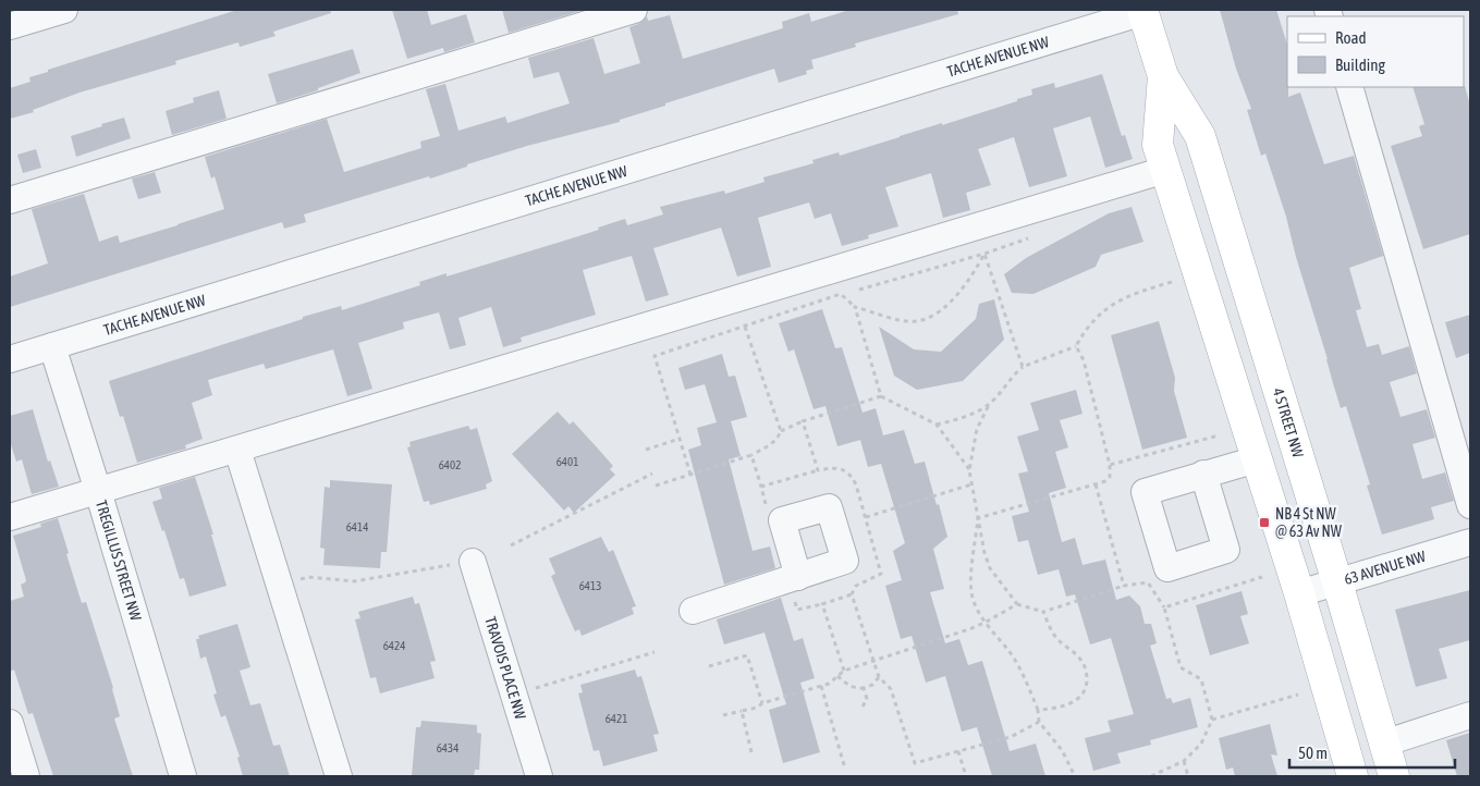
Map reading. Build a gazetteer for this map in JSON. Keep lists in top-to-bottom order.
{
  "streets": {
    "main road": ["4 STREET NW"],
    "street": [
      "TACHE AVENUE NW",
      "TREGILLUS STREET NW",
      "63 AVENUE NW",
      "TRAVOIS PLACE NW"
    ]
  },
  "crossings": [
    ["TACHE AVENUE NW", "4 STREET NW"],
    ["TACHE AVENUE NW", "TREGILLUS STREET NW"],
    ["4 STREET NW", "63 AVENUE NW"]
  ],
  "places": {
    "transit": ["NB 4 St NW @ 63 Av NW"]
  },
  "house_numbers": [
    "6401",
    "6402",
    "6414",
    "6413",
    "6424",
    "6421",
    "6434"
  ],
  "legend": ["Road", "Building"],
  "scale_bar": "50 m"
}
